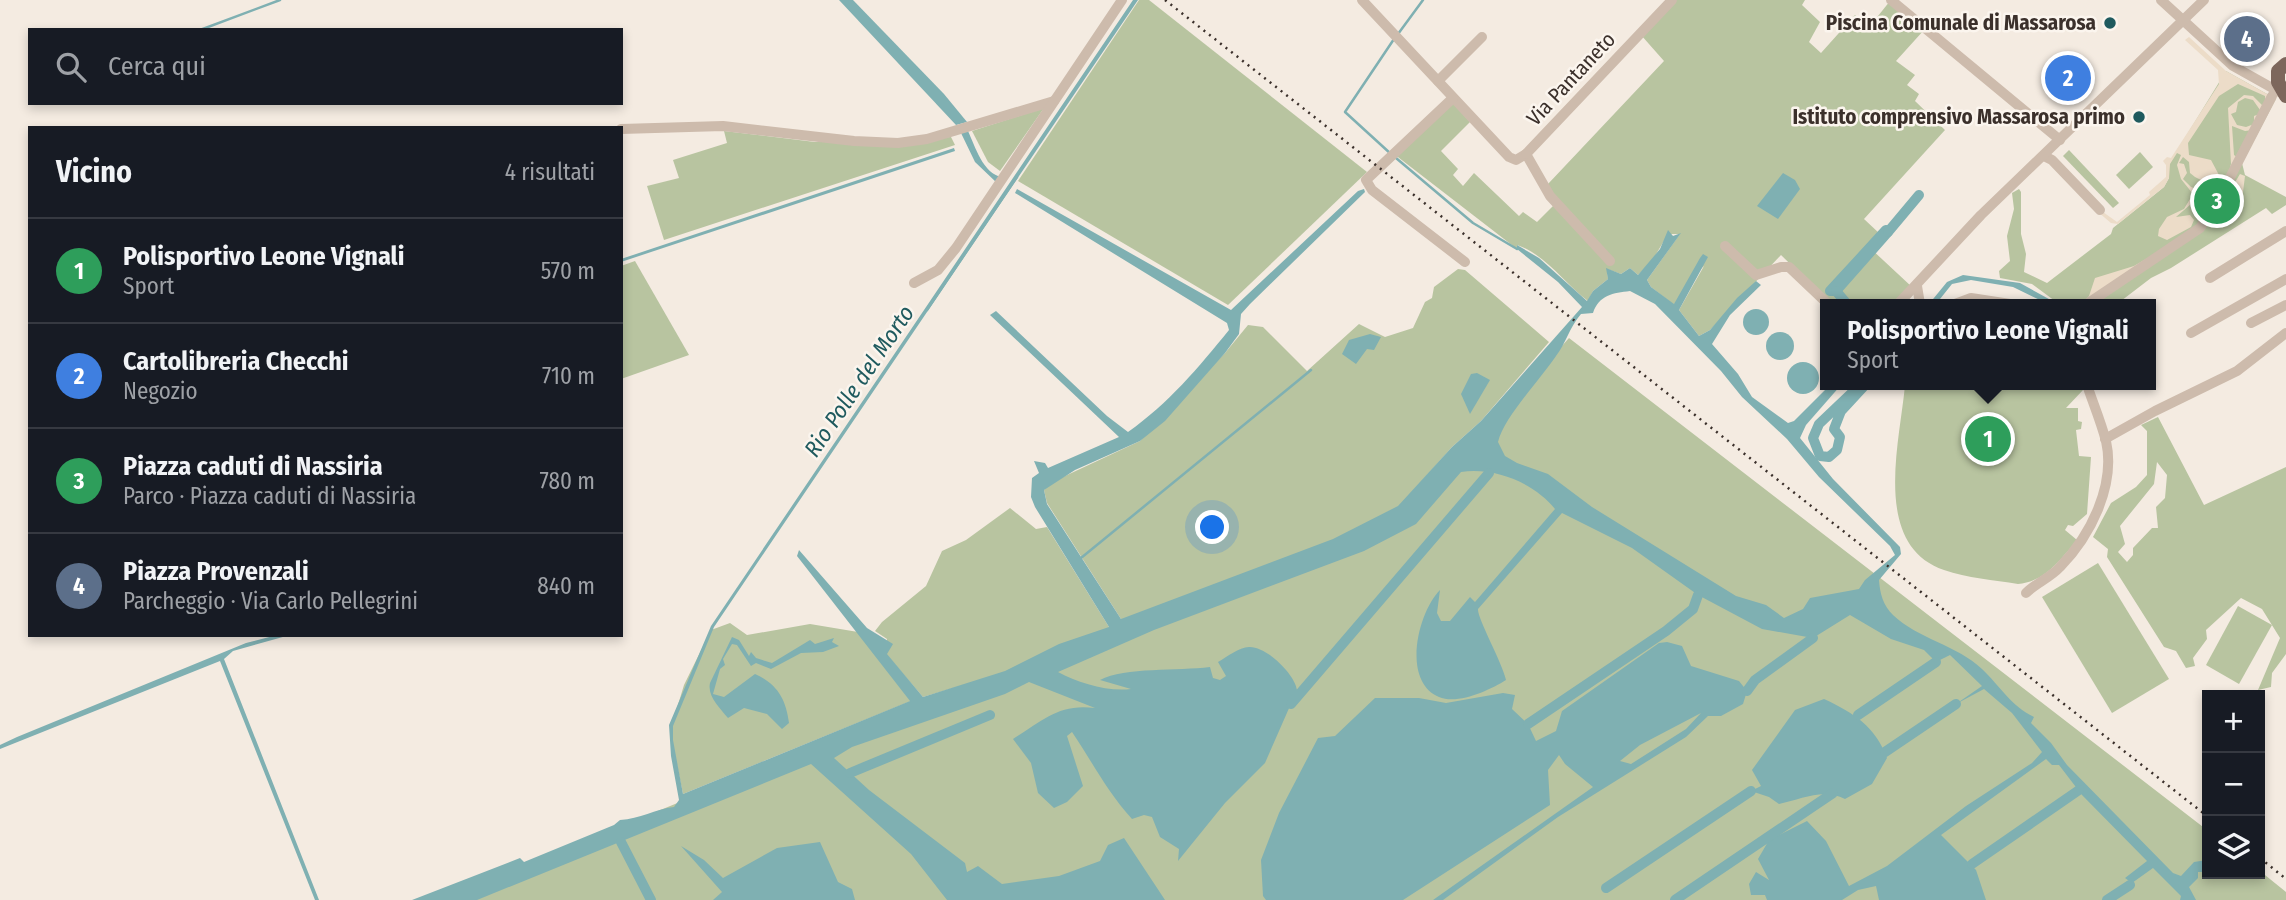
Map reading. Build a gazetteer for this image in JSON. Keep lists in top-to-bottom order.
{
  "streets": {
    "street": ["Via Pantaneto"]
  },
  "water": ["Rio Polle del Morto"],
  "places": ["Piscina Comunale di Massarosa", "Istituto comprensivo Massarosa primo"],
  "page": {
    "pins": [
      "4",
      "2",
      "3",
      "1"
    ],
    "search": "Cerca qui",
    "heading": ["Vicino", "4 risultati"],
    "list": [
      {
        "mark": "1",
        "name": "Polisportivo Leone Vignali",
        "note": "Sport",
        "value": "570 m"
      },
      {
        "mark": "2",
        "name": "Cartolibreria Checchi",
        "note": "Negozio",
        "value": "710 m"
      },
      {
        "mark": "3",
        "name": "Piazza caduti di Nassiria",
        "note": "Parco · Piazza caduti di Nassiria",
        "value": "780 m"
      },
      {
        "mark": "4",
        "name": "Piazza Provenzali",
        "note": "Parcheggio · Via Carlo Pellegrini",
        "value": "840 m"
      }
    ],
    "popup": ["Polisportivo Leone Vignali", "Sport"],
    "map_buttons": ["+", "−"]
  }
}
